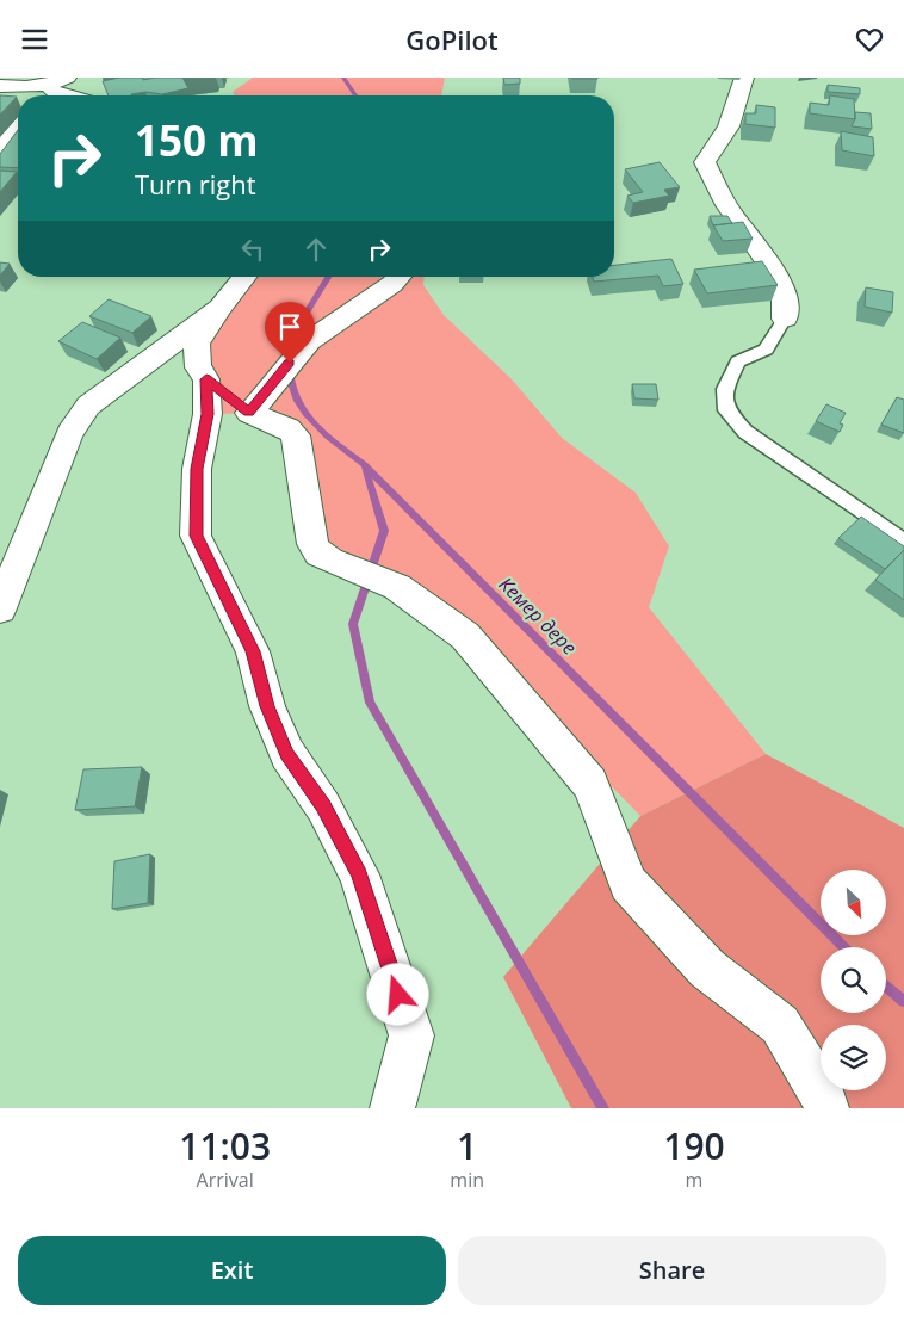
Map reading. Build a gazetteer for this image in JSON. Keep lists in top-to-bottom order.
{
  "water": ["Кемер дере"],
  "north": "bottom right",
  "page": {
    "header": "GoPilot",
    "turn": ["150 m", "Turn right"],
    "eta": [
      "11:03",
      "Arrival",
      "1",
      "min",
      "190",
      "m"
    ],
    "buttons": ["Exit", "Share"]
  }
}
